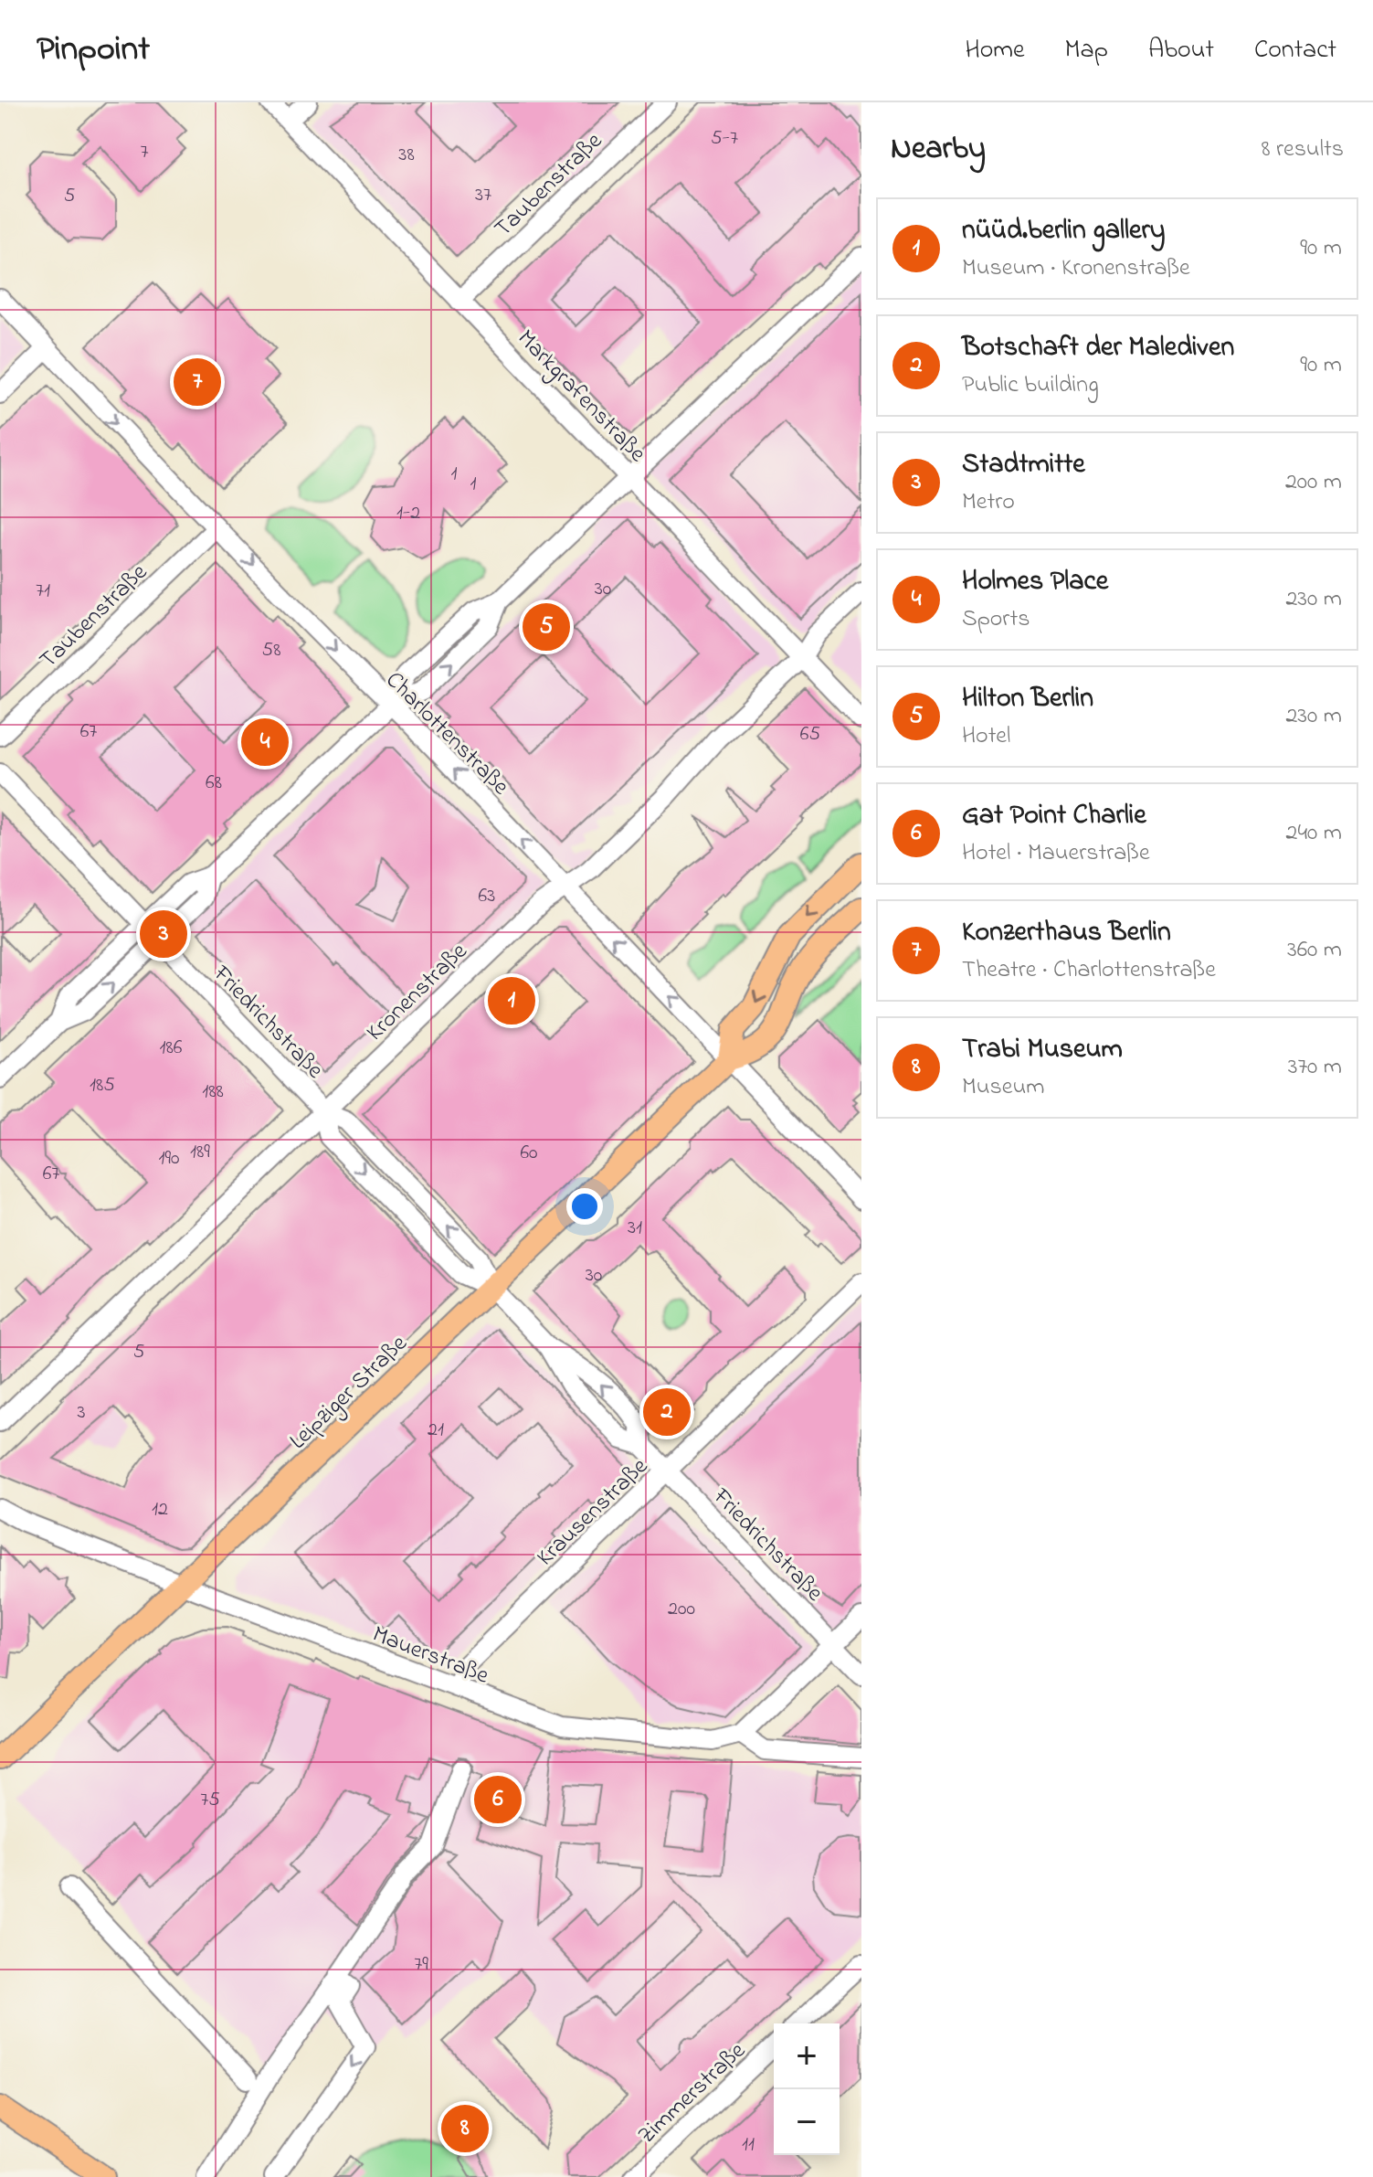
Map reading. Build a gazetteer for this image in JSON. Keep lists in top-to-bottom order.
{
  "streets": {
    "main road": ["Leipziger Straße"],
    "street": [
      "Taubenstraße",
      "Markgrafenstraße",
      "Charlottenstraße",
      "Kronenstraße",
      "Friedrichstraße",
      "Krausenstraße",
      "Mauerstraße",
      "Zimmerstraße"
    ]
  },
  "crossings": [
    ["Taubenstraße", "Markgrafenstraße"],
    ["Taubenstraße", "Charlottenstraße"],
    ["Markgrafenstraße", "Kronenstraße"],
    ["Charlottenstraße", "Kronenstraße"],
    ["Charlottenstraße", "Leipziger Straße"],
    ["Kronenstraße", "Friedrichstraße"],
    ["Friedrichstraße", "Leipziger Straße"],
    ["Friedrichstraße", "Krausenstraße"],
    ["Leipziger Straße", "Mauerstraße"],
    ["Krausenstraße", "Mauerstraße"]
  ],
  "house_numbers": [
    "5-7",
    "7",
    "38",
    "37",
    "5",
    "1",
    "1",
    "1-2",
    "30",
    "71",
    "58",
    "67",
    "65",
    "68",
    "63",
    "186",
    "185",
    "188",
    "189",
    "60",
    "190",
    "67",
    "31",
    "30",
    "5",
    "3",
    "21",
    "12",
    "200",
    "75",
    "79",
    "11"
  ],
  "page": {
    "header": "Pinpoint",
    "nav": [
      "Home",
      "Map",
      "About",
      "Contact"
    ],
    "heading": ["Nearby", "8 results"],
    "list": [
      {
        "mark": "1",
        "name": "nüüd.berlin gallery",
        "note": "Museum · Kronenstraße",
        "value": "90 m"
      },
      {
        "mark": "2",
        "name": "Botschaft der Malediven",
        "note": "Public building",
        "value": "90 m"
      },
      {
        "mark": "3",
        "name": "Stadtmitte",
        "note": "Metro",
        "value": "200 m"
      },
      {
        "mark": "4",
        "name": "Holmes Place",
        "note": "Sports",
        "value": "230 m"
      },
      {
        "mark": "5",
        "name": "Hilton Berlin",
        "note": "Hotel",
        "value": "230 m"
      },
      {
        "mark": "6",
        "name": "Gat Point Charlie",
        "note": "Hotel · Mauerstraße",
        "value": "240 m"
      },
      {
        "mark": "7",
        "name": "Konzerthaus Berlin",
        "note": "Theatre · Charlottenstraße",
        "value": "360 m"
      },
      {
        "mark": "8",
        "name": "Trabi Museum",
        "note": "Museum",
        "value": "370 m"
      }
    ],
    "pins": [
      "7",
      "5",
      "4",
      "3",
      "1",
      "2",
      "6",
      "8"
    ],
    "map_buttons": ["+", "−"]
  }
}
